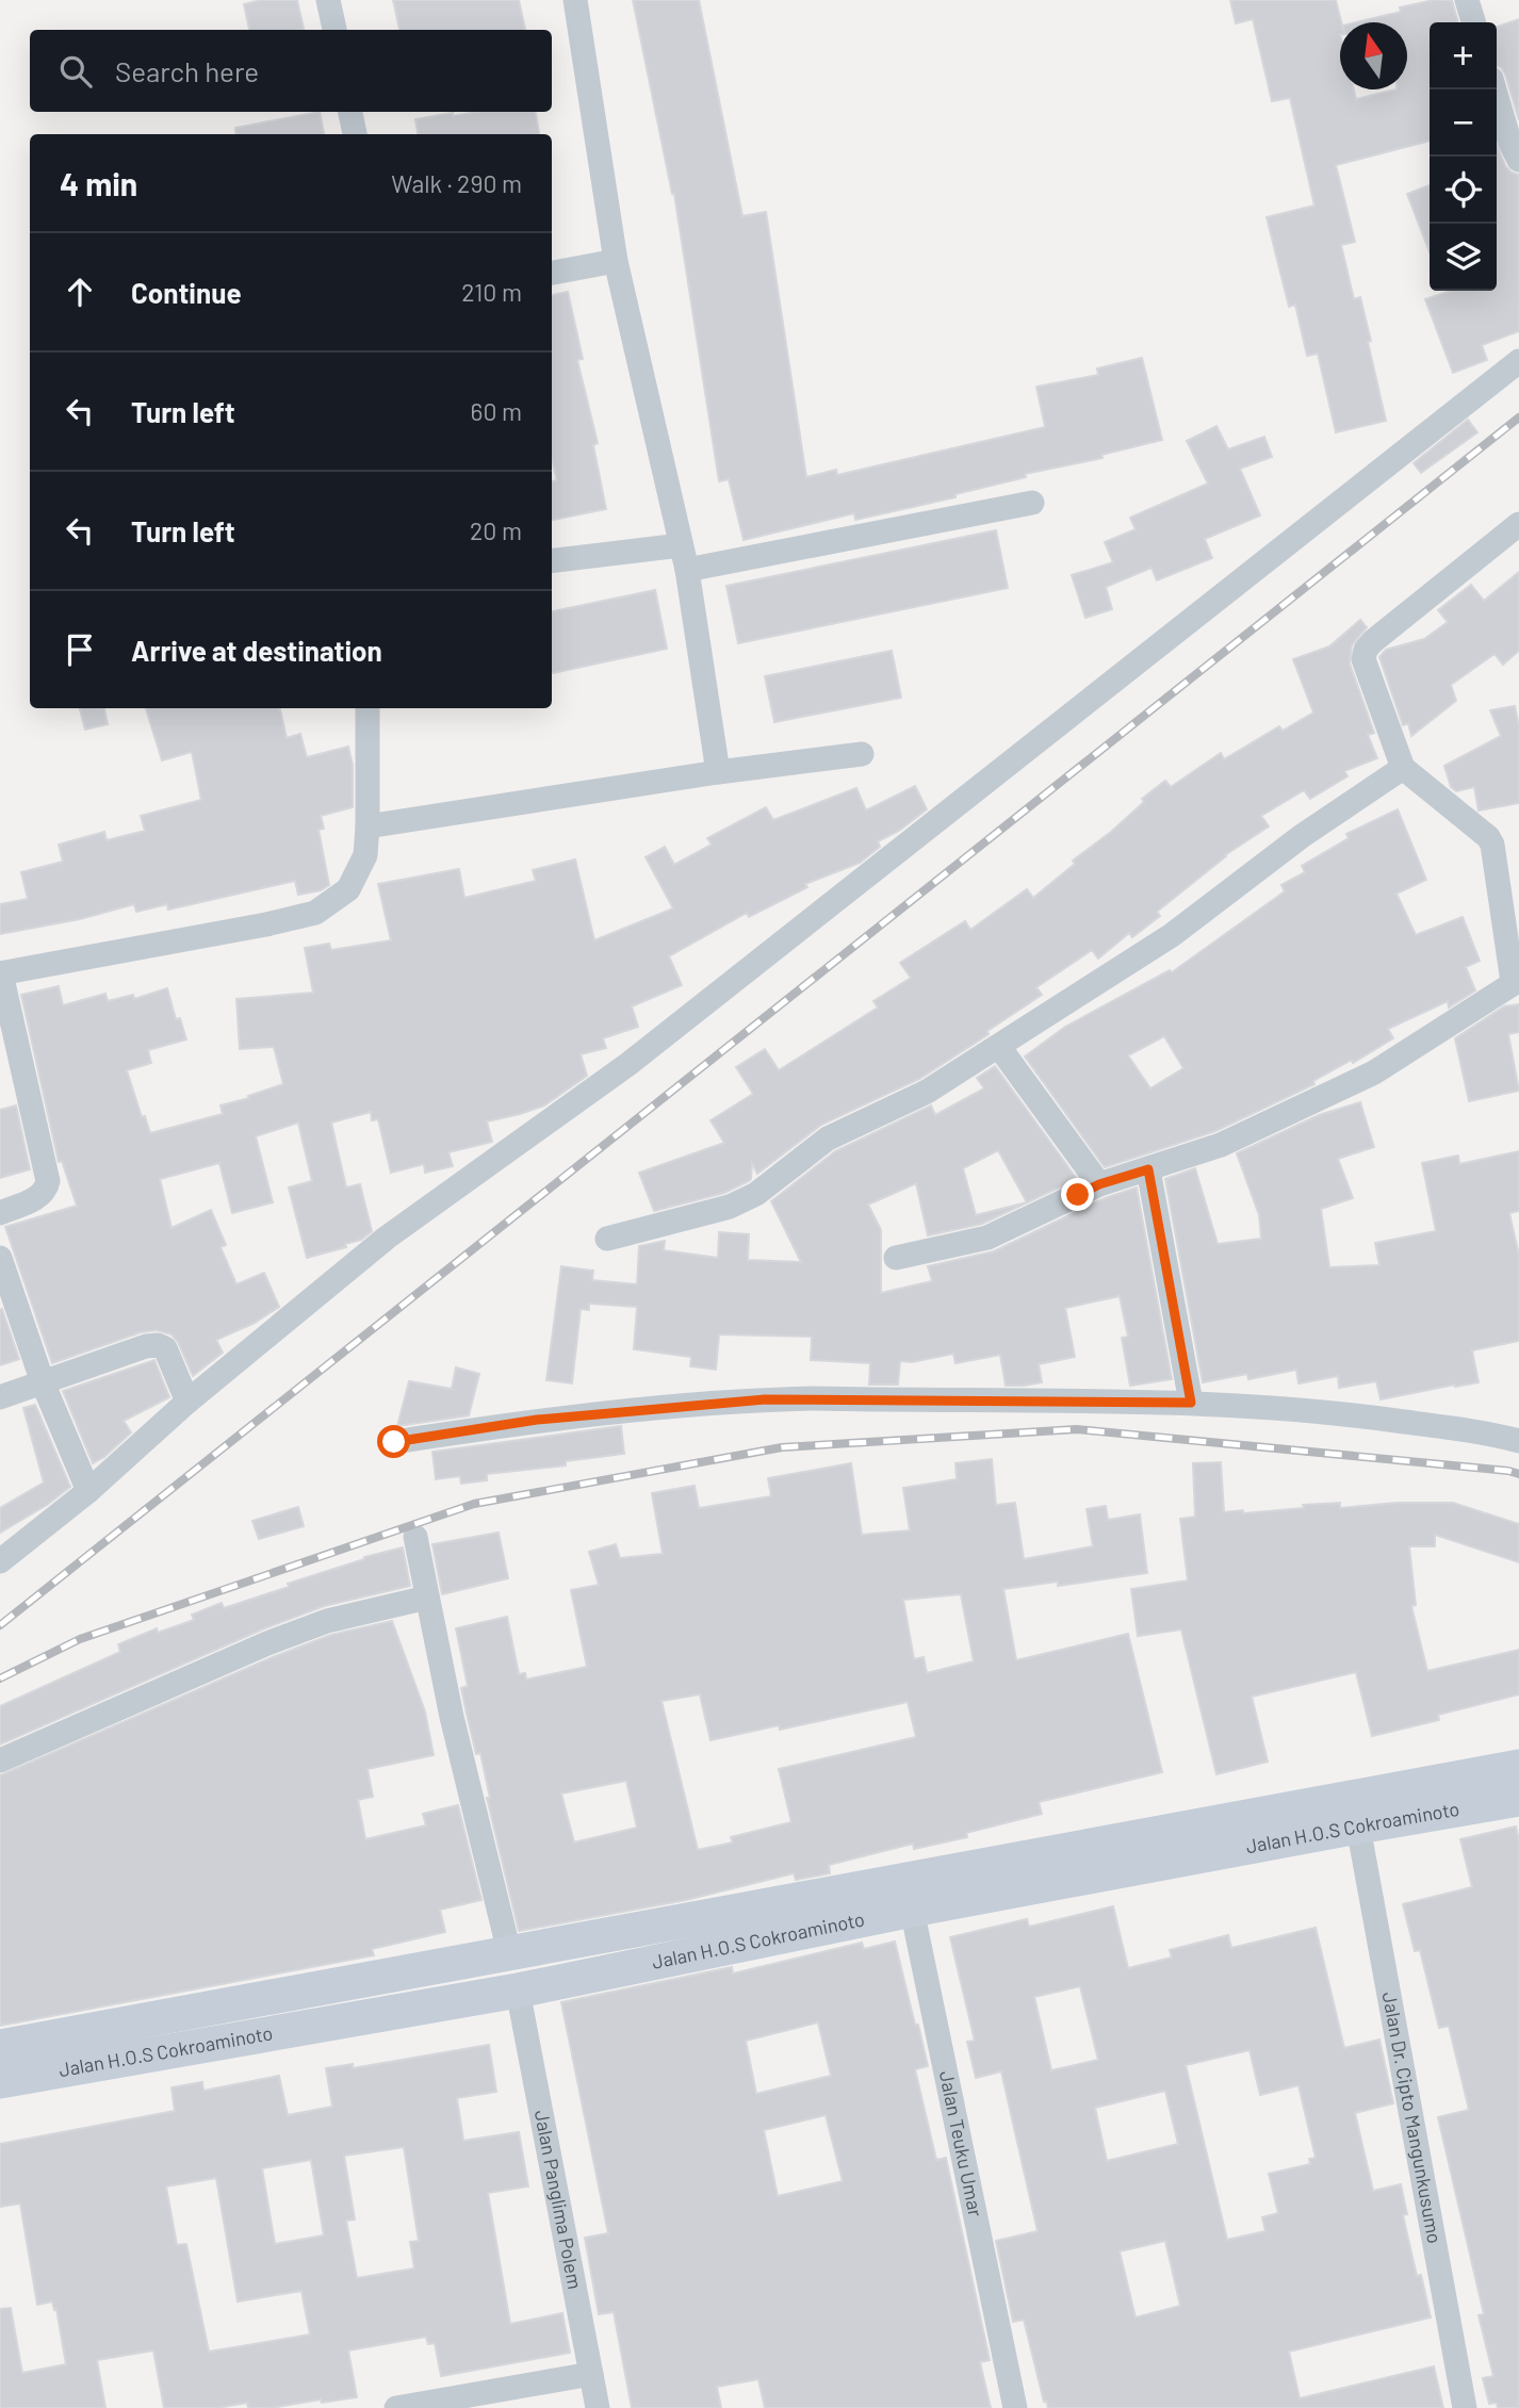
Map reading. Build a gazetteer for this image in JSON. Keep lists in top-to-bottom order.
{
  "streets": {
    "main road": ["Jalan H.O.S Cokroaminoto"],
    "street": ["Jalan Dr. Cipto Mangunkusumo", "Jalan Teuku Umar", "Jalan Panglima Polem"]
  },
  "crossings": [
    ["Jalan H.O.S Cokroaminoto", "Jalan Dr. Cipto Mangunkusumo"],
    ["Jalan H.O.S Cokroaminoto", "Jalan Teuku Umar"],
    ["Jalan H.O.S Cokroaminoto", "Jalan Panglima Polem"]
  ],
  "north": "top",
  "page": {
    "map_buttons": ["+", "−"],
    "search": "Search here",
    "heading": ["4 min", "Walk · 290 m"],
    "list": [
      ["Continue", "210 m"],
      ["Turn left", "60 m"],
      ["Turn left", "20 m"],
      "Arrive at destination"
    ]
  }
}
